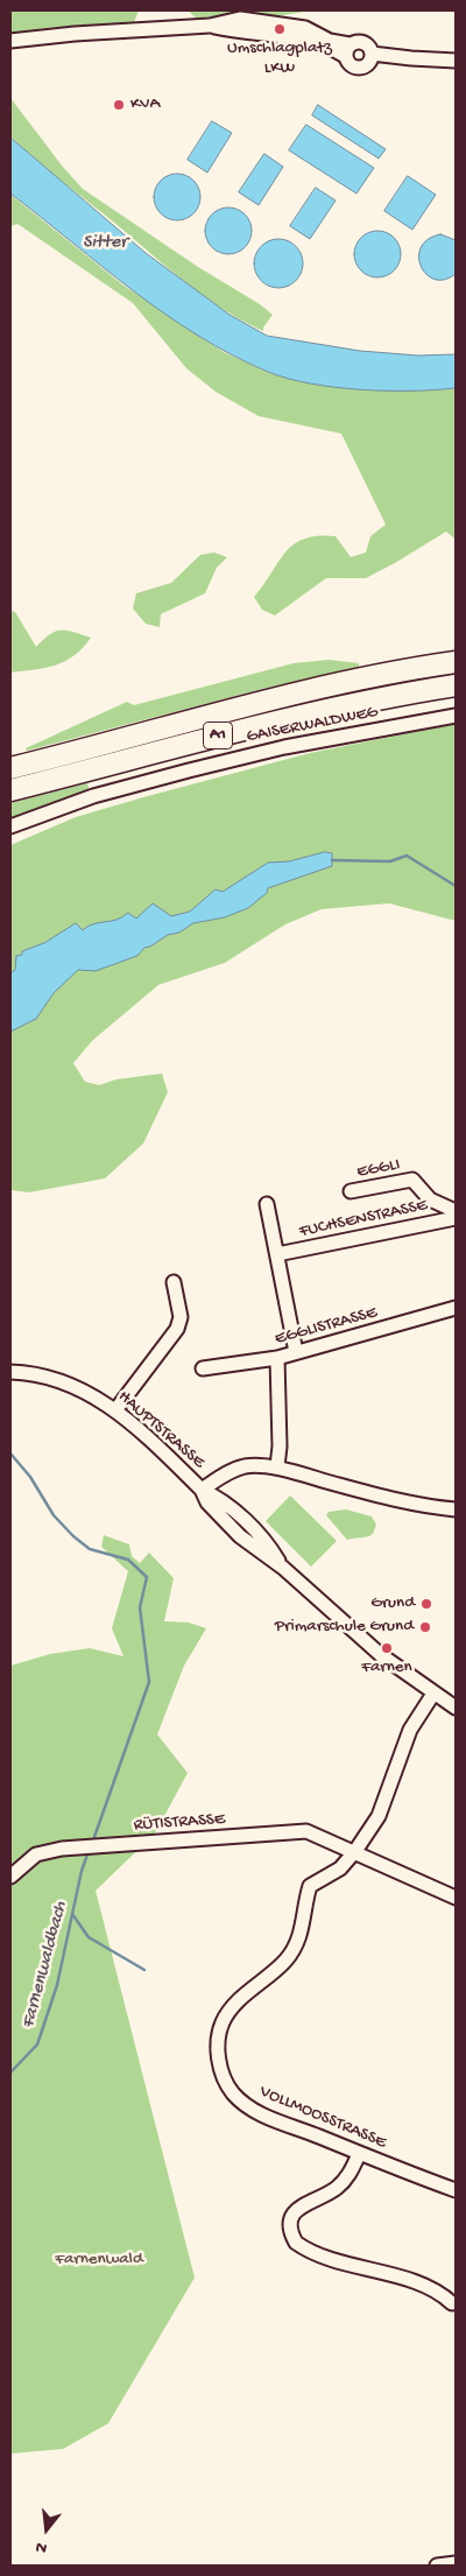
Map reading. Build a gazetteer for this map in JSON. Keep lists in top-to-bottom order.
{
  "streets": {
    "highway": ["A1"],
    "street": [
      "GAISERWALDWEG",
      "EGGLI",
      "FUCHSENSTRASSE",
      "EGGLISTRASSE",
      "HAUPTSTRASSE",
      "RÜTISTRASSE",
      "VOLLMOOSSTRASSE"
    ]
  },
  "crossings": [
    ["RÜTISTRASSE", "VOLLMOOSSTRASSE"]
  ],
  "water": ["Sitter", "Farnenwaldbach"],
  "parks": ["Farnenwald"],
  "places": [
    "Umschlagplatz LKW",
    "KVA",
    "Grund",
    "Primarschule Grund",
    "Farnen"
  ],
  "north": "bottom"
}
